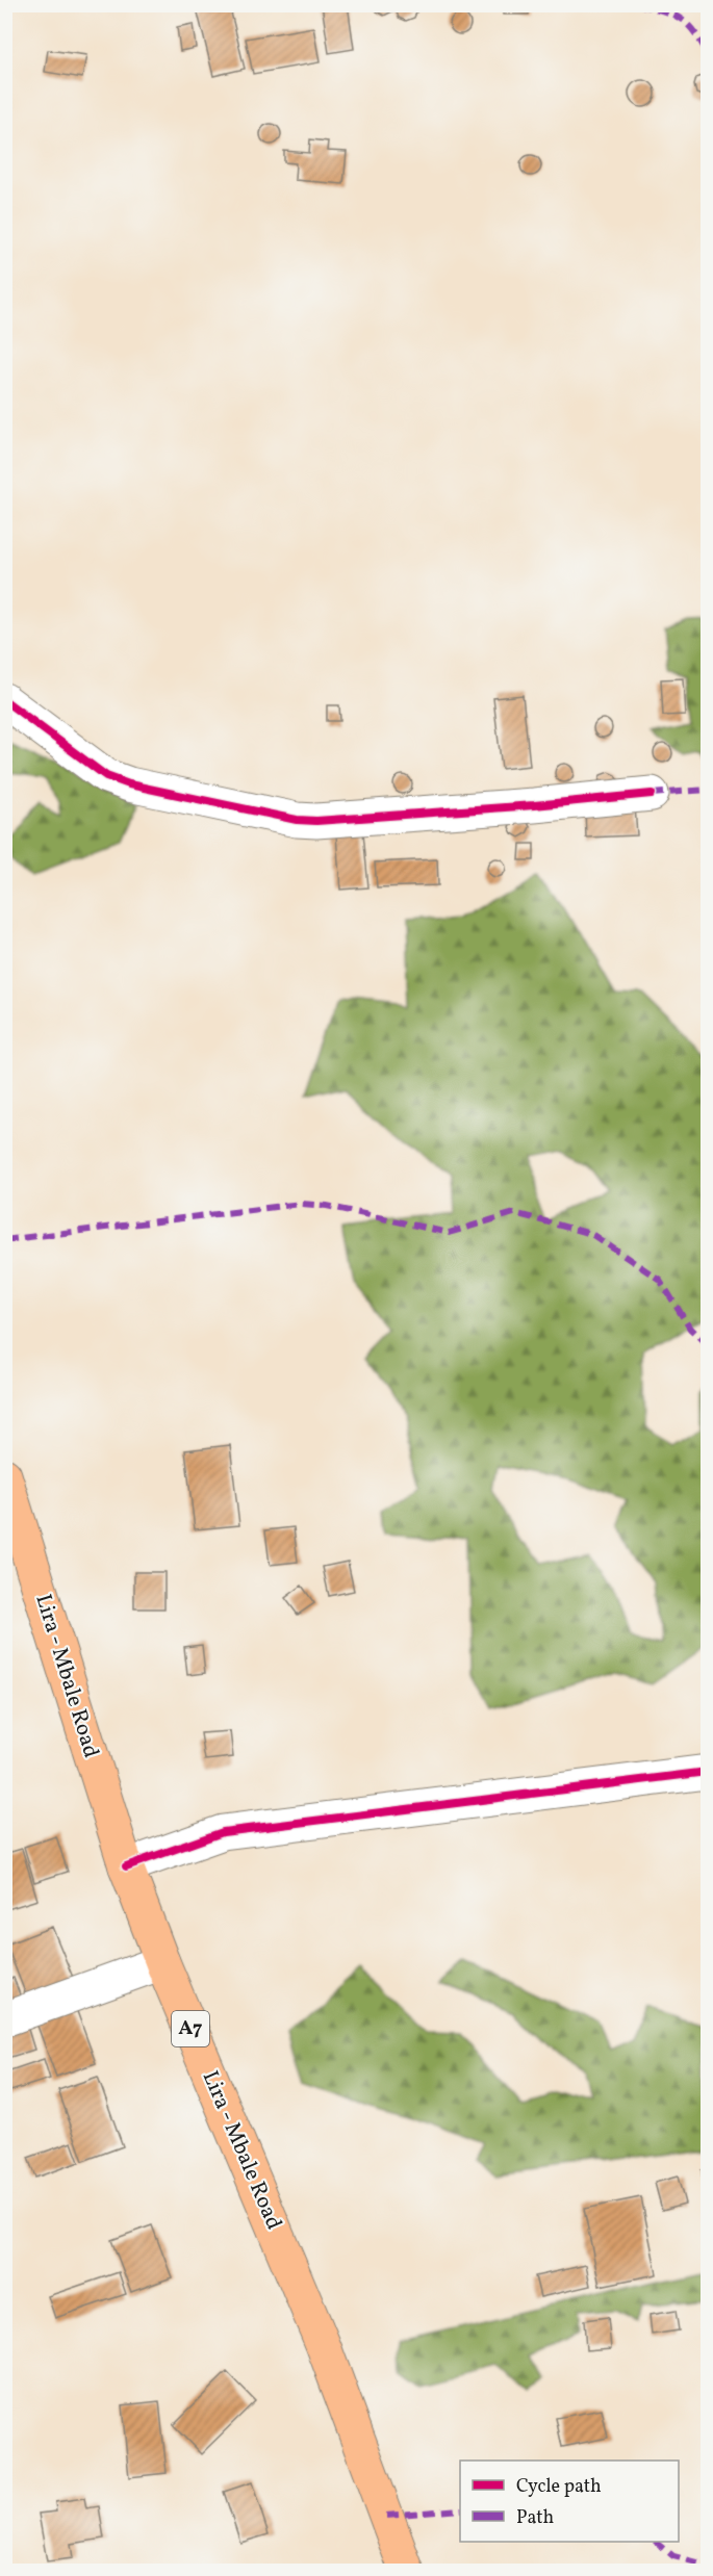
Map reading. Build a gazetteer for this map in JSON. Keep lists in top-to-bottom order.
{
  "streets": {
    "main road": ["Lira - Mbale Road", "A7"]
  },
  "legend": ["Cycle path", "Path"]
}
